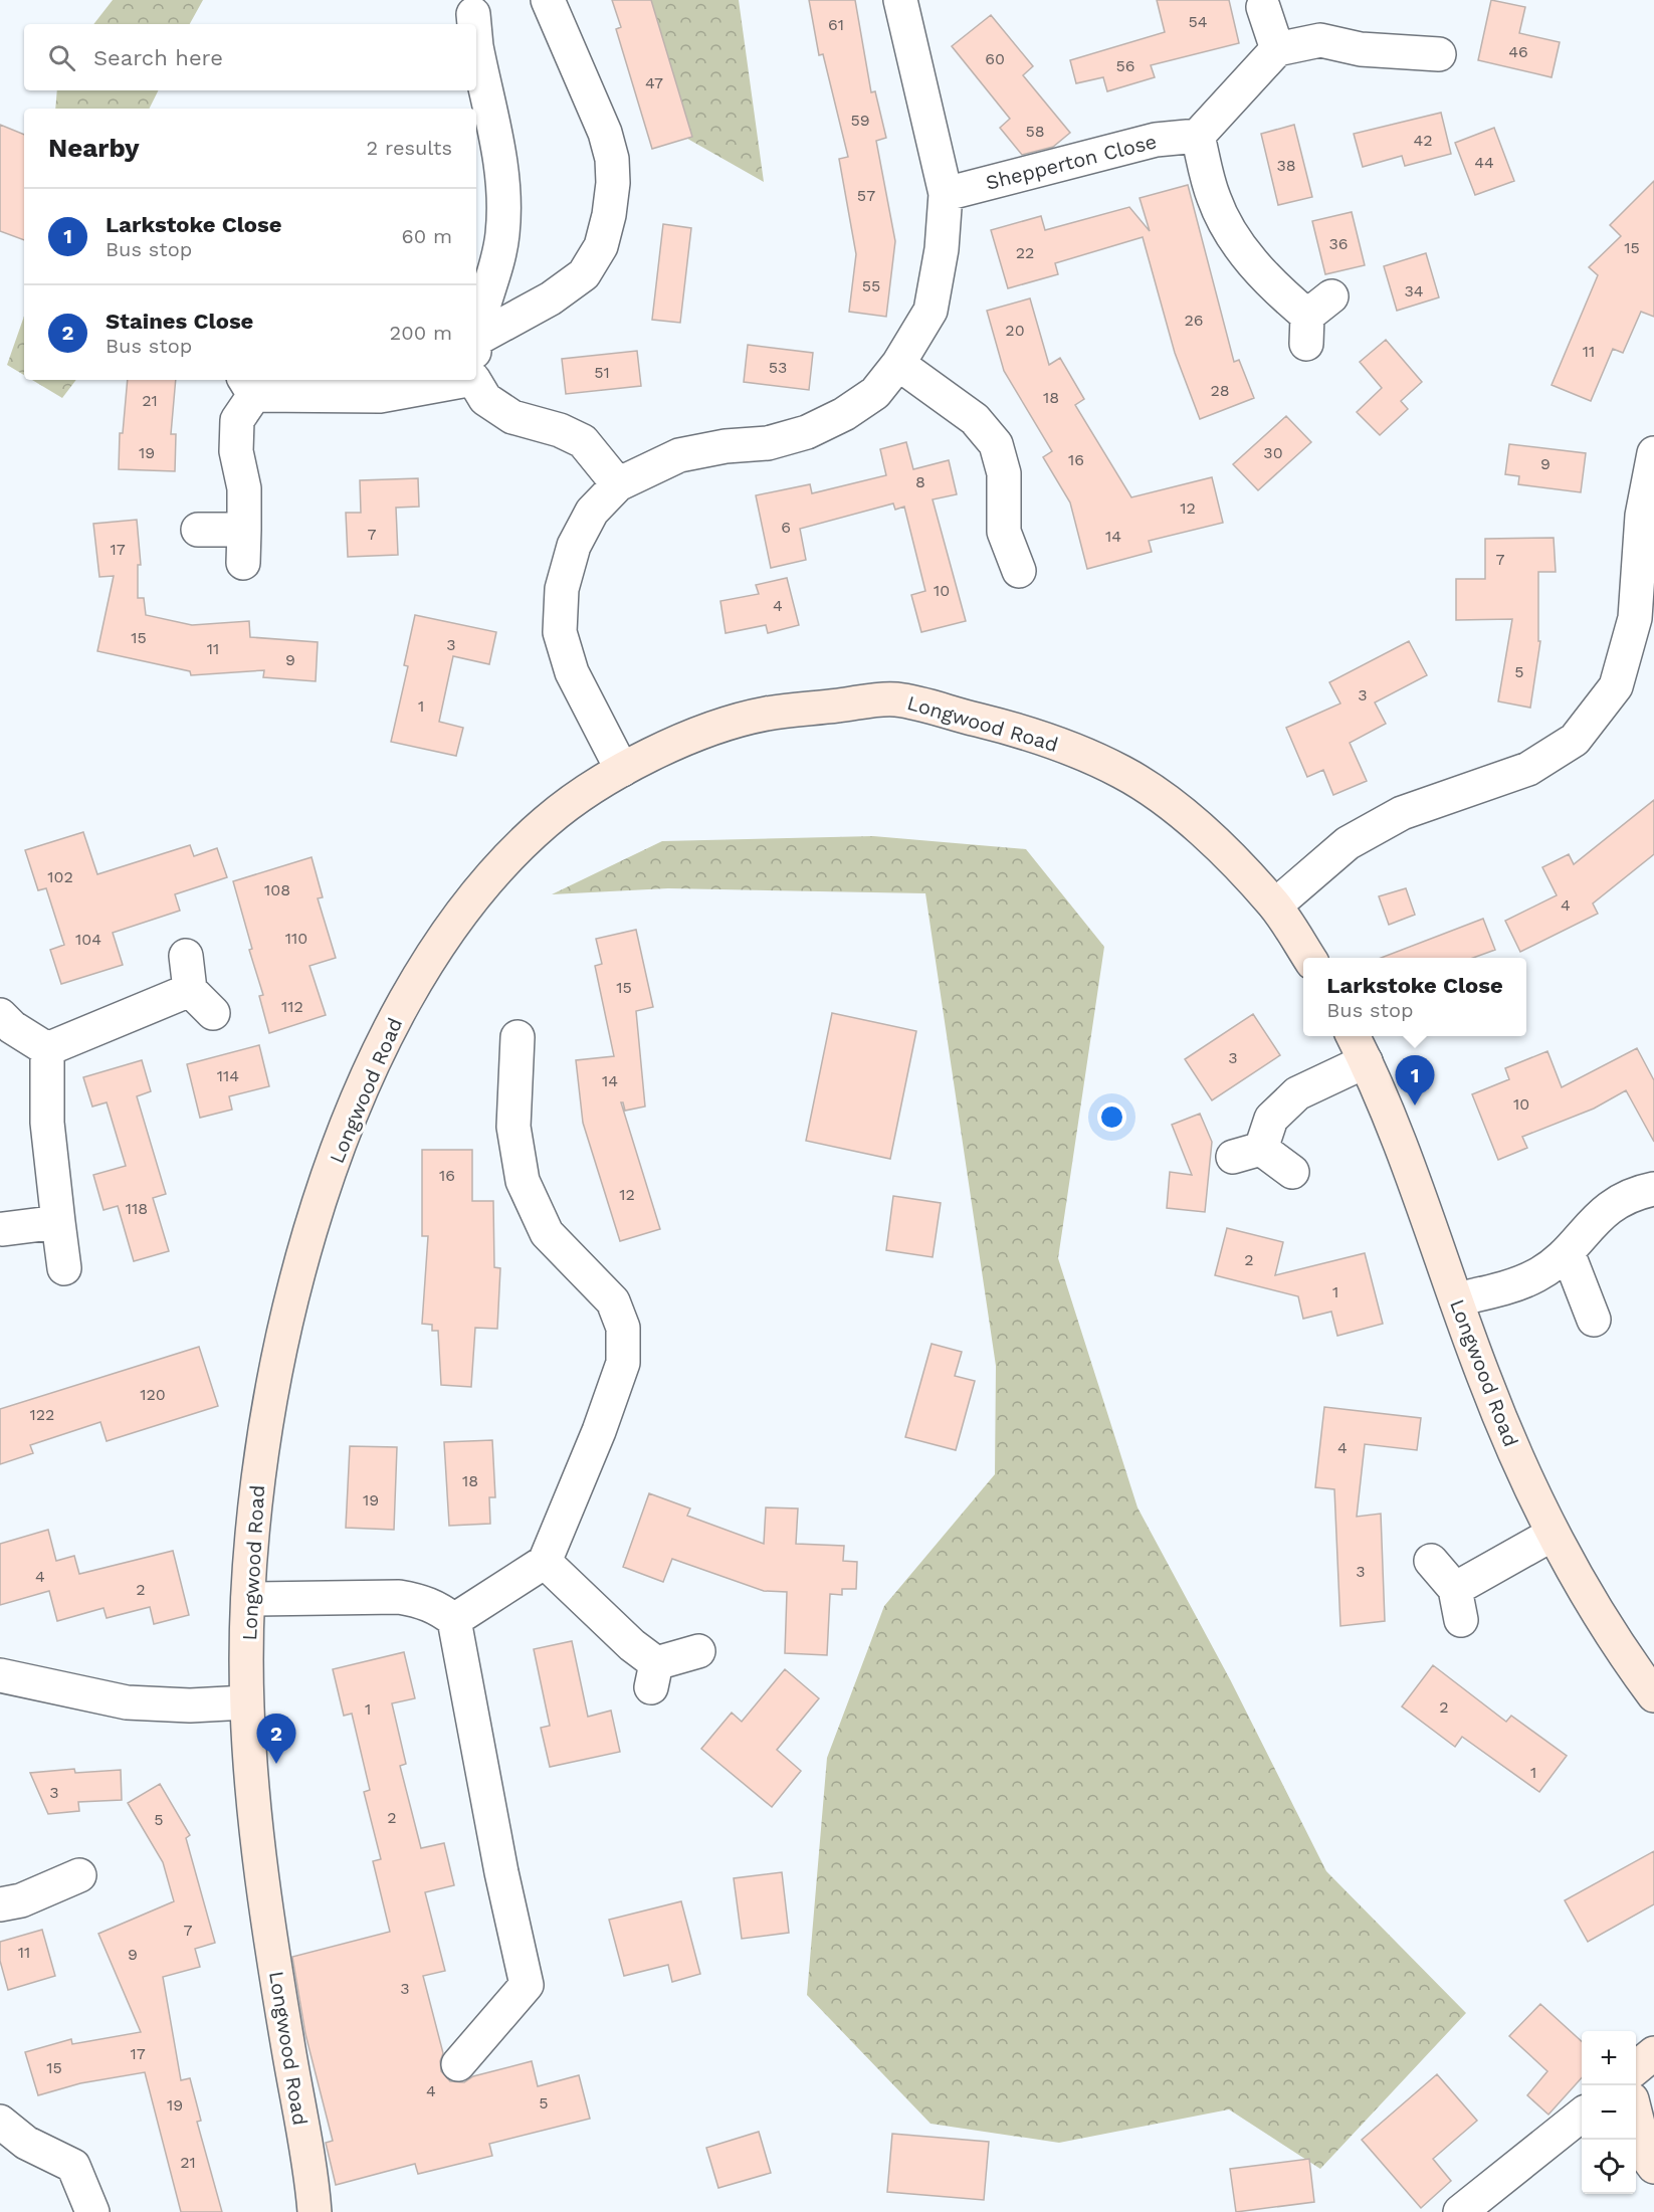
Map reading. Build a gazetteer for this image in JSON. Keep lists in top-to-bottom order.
{
  "streets": {
    "street": ["Shepperton Close", "Longwood Road"]
  },
  "house_numbers": [
    "54",
    "61",
    "46",
    "60",
    "56",
    "47",
    "59",
    "58",
    "42",
    "44",
    "38",
    "57",
    "36",
    "15",
    "22",
    "55",
    "34",
    "26",
    "20",
    "11",
    "53",
    "51",
    "28",
    "18",
    "21",
    "19",
    "30",
    "16",
    "9",
    "8",
    "12",
    "6",
    "7",
    "14",
    "17",
    "7",
    "10",
    "4",
    "15",
    "3",
    "11",
    "9",
    "5",
    "3",
    "1",
    "102",
    "108",
    "4",
    "110",
    "104",
    "15",
    "112",
    "3",
    "114",
    "14",
    "10",
    "16",
    "12",
    "118",
    "2",
    "1",
    "120",
    "122",
    "4",
    "18",
    "19",
    "3",
    "4",
    "2",
    "2",
    "1",
    "1",
    "3",
    "2",
    "5",
    "7",
    "11",
    "9",
    "3",
    "17",
    "15",
    "4",
    "5",
    "19",
    "21"
  ],
  "page": {
    "search": "Search here",
    "heading": ["Nearby", "2 results"],
    "list": [
      {
        "mark": "1",
        "name": "Larkstoke Close",
        "note": "Bus stop",
        "value": "60 m"
      },
      {
        "mark": "2",
        "name": "Staines Close",
        "note": "Bus stop",
        "value": "200 m"
      }
    ],
    "popup": ["Larkstoke Close", "Bus stop"],
    "pins": ["1", "2"],
    "map_buttons": ["+", "−"]
  }
}
